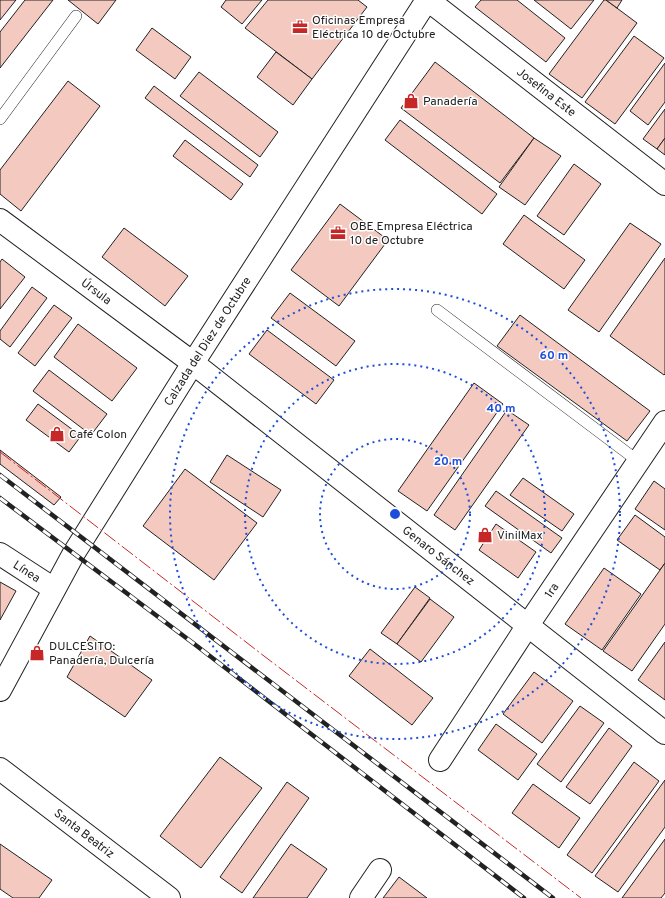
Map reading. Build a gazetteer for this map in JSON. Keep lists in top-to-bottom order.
{
  "streets": {
    "street": [
      "Josefina Este",
      "Úrsula",
      "Calzada del Diez de Octubre",
      "Genaro Sánchez",
      "Línea",
      "1ra",
      "Santa Beatriz"
    ]
  },
  "crossings": [
    ["Josefina Este", "Calzada del Diez de Octubre"],
    ["Úrsula", "Calzada del Diez de Octubre"],
    ["Úrsula", "Genaro Sánchez"],
    ["Calzada del Diez de Octubre", "Genaro Sánchez"],
    ["Calzada del Diez de Octubre", "Línea"],
    ["Genaro Sánchez", "1ra"]
  ],
  "places": {
    "office": ["Oficinas Empresa Eléctrica 10 de Octubre", "OBE Empresa Eléctrica 10 de Octubre"],
    "shop": [
      "Panadería",
      "Café Colon",
      "VinilMax",
      "DULCESITO: Panadería, Dulcería"
    ]
  },
  "rings": ["60 m", "40 m", "20 m"]
}
